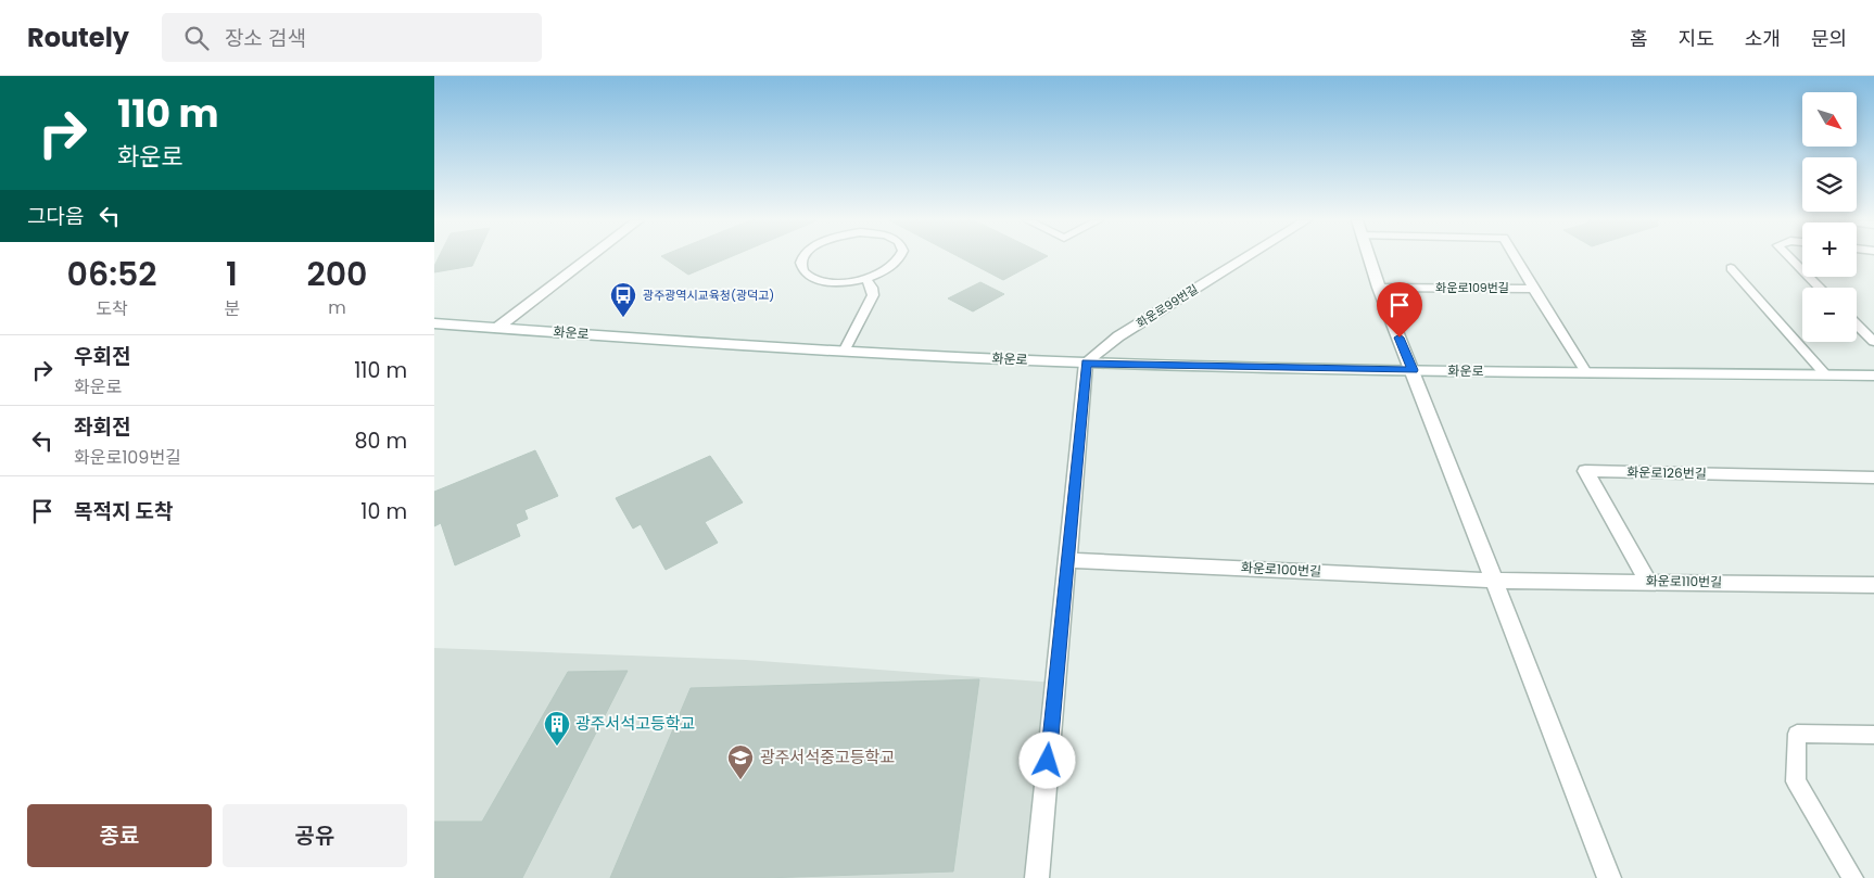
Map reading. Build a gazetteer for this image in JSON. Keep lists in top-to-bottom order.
{
  "streets": {
    "street": [
      "화운로99번길",
      "화운로",
      "화운로126번길",
      "화운로100번길",
      "화운로110번길"
    ],
    "lane": ["화운로109번길"]
  },
  "crossings": [
    ["화운로99번길", "화운로"],
    ["화운로126번길", "화운로110번길"],
    ["화운로100번길", "화운로110번길"]
  ],
  "places": {
    "bus stop": ["광주광역시교육청(광덕고)"],
    "building": ["광주서석고등학교"],
    "school or university": ["광주서석중고등학교"]
  },
  "north": "bottom right",
  "page": {
    "header": "Routely",
    "search": "장소 검색",
    "nav": [
      "홈",
      "지도",
      "소개",
      "문의"
    ],
    "turn": ["110 m", "화운로"],
    "map_buttons": ["+", "−"],
    "then": "그다음",
    "eta": [
      "06:52",
      "도착",
      "1",
      "분",
      "200",
      "m"
    ],
    "list": [
      {
        "name": "우회전",
        "note": "화운로",
        "value": "110 m"
      },
      {
        "name": "좌회전",
        "note": "화운로109번길",
        "value": "80 m"
      },
      {
        "name": "목적지 도착",
        "value": "10 m"
      }
    ],
    "buttons": ["종료", "공유"]
  }
}
